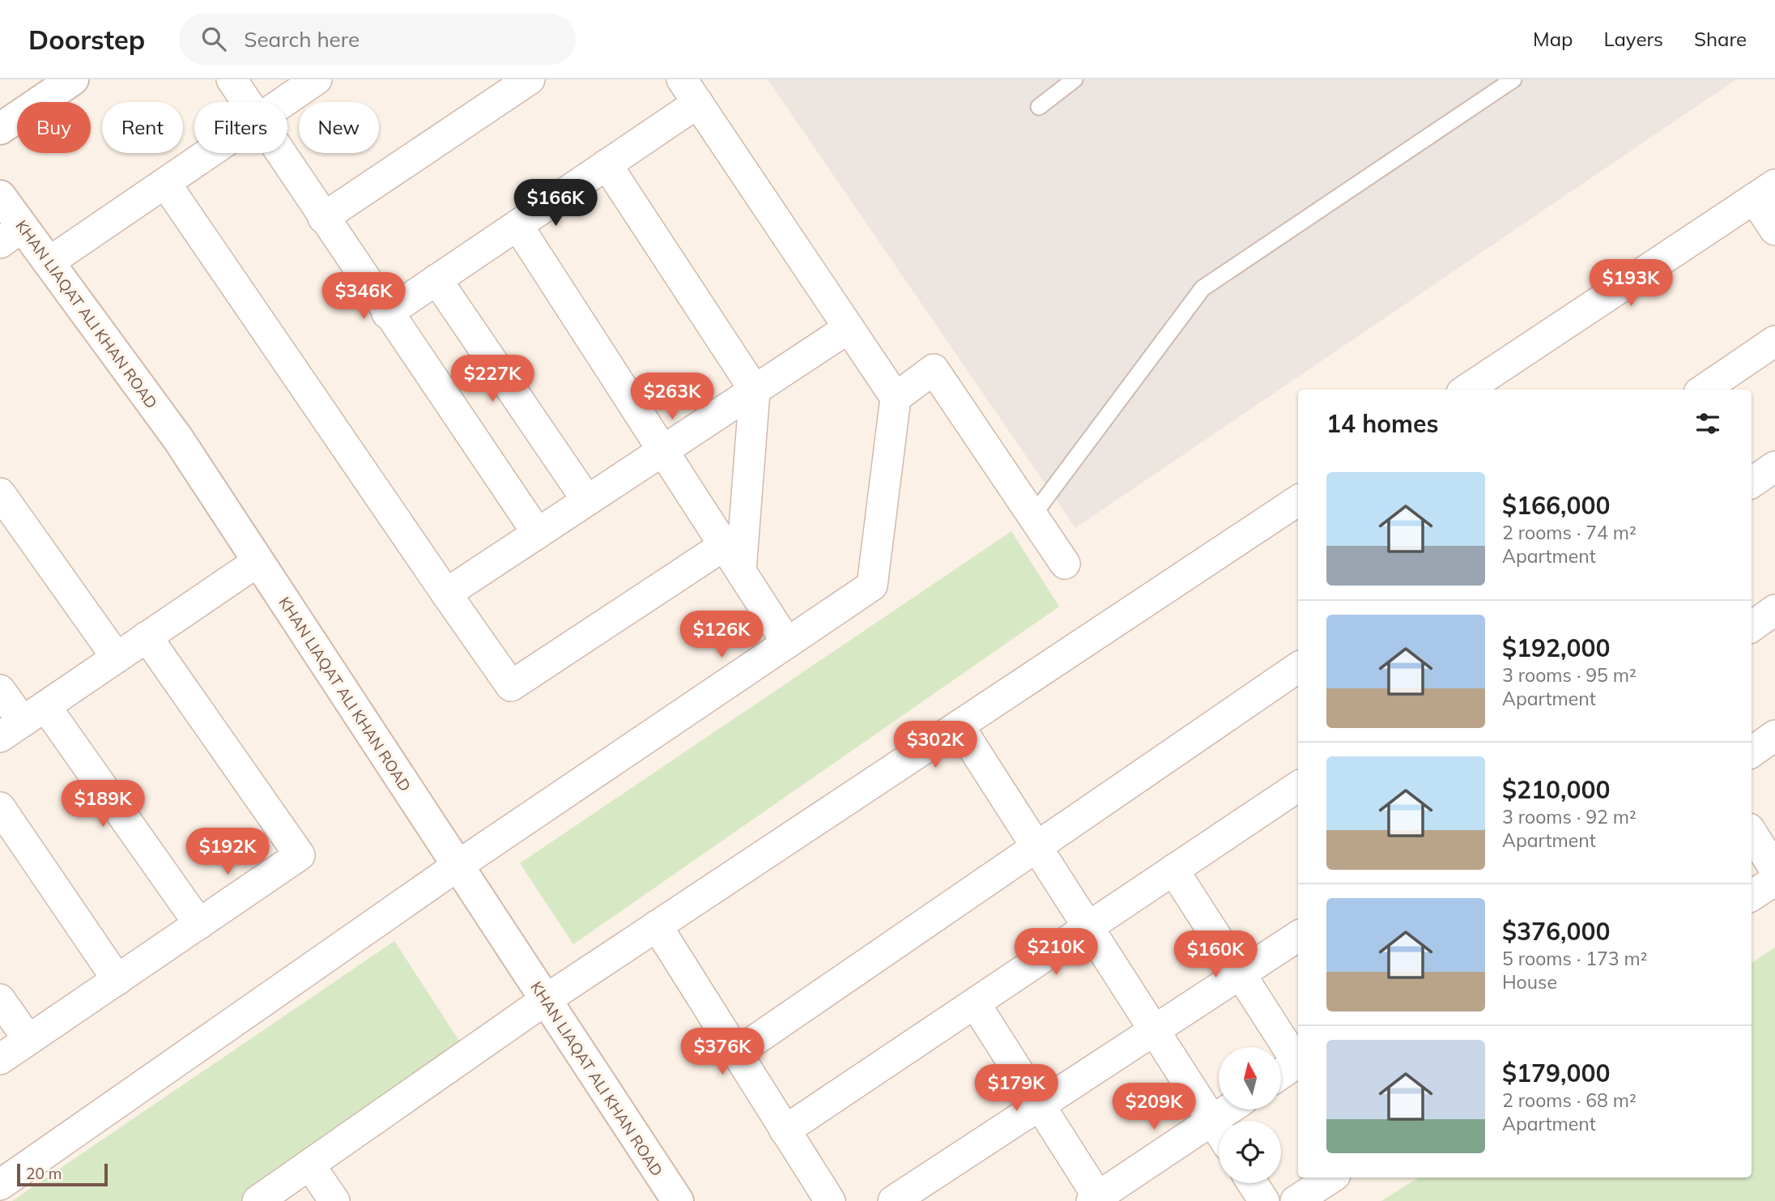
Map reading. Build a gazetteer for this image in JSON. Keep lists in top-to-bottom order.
{
  "streets": {
    "street": ["KHAN LIAQAT ALI KHAN ROAD"]
  },
  "scale_bar": "20 m",
  "north": "top",
  "page": {
    "header": "Doorstep",
    "search": "Search here",
    "nav": ["Map", "Layers", "Share"],
    "chip": [
      "Buy",
      "Rent",
      "Filters",
      "New"
    ],
    "price": [
      "$166K",
      "$193K",
      "$346K",
      "$227K",
      "$263K",
      "$126K",
      "$302K",
      "$189K",
      "$192K",
      "$210K",
      "$160K",
      "$376K",
      "$179K",
      "$209K"
    ],
    "heading": "14 homes",
    "list": [
      {
        "name": "$166,000",
        "note": "2 rooms · 74 m² · Apartment"
      },
      {
        "name": "$192,000",
        "note": "3 rooms · 95 m² · Apartment"
      },
      {
        "name": "$210,000",
        "note": "3 rooms · 92 m² · Apartment"
      },
      {
        "name": "$376,000",
        "note": "5 rooms · 173 m² · House"
      },
      {
        "name": "$179,000",
        "note": "2 rooms · 68 m² · Apartment"
      }
    ],
    "scale": "20 m"
  }
}
